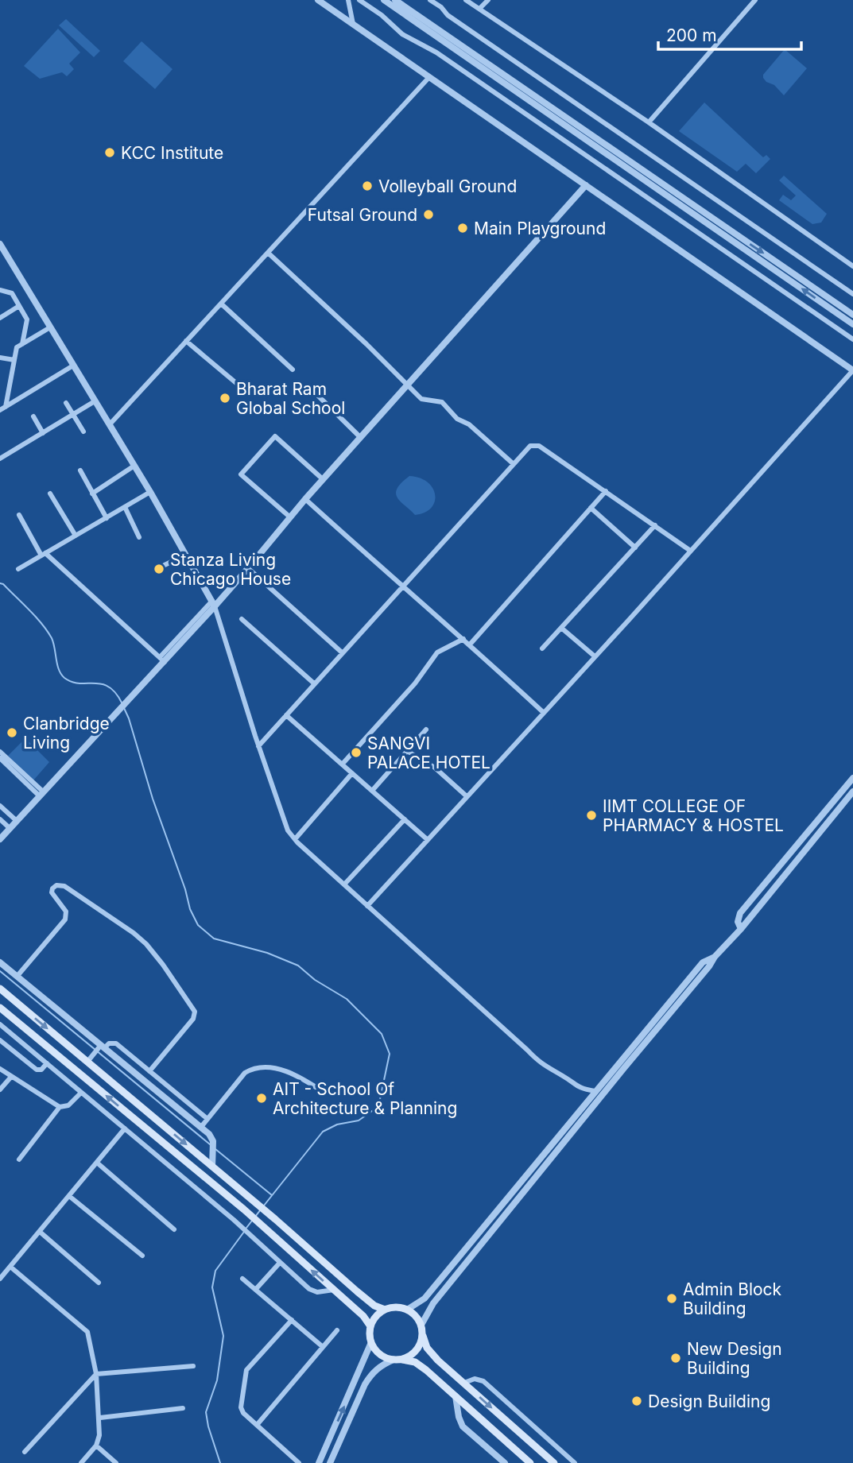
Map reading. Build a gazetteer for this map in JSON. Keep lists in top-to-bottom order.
{
  "places": [
    "KCC Institute",
    "Volleyball Ground",
    "Futsal Ground",
    "Main Playground",
    "Bharat Ram Global School",
    "Stanza Living Chicago House",
    "Clanbridge Living",
    "SANGVI PALACE HOTEL",
    "IIMT COLLEGE OF PHARMACY & HOSTEL",
    "AIT - School Of Architecture & Planning",
    "Admin Block Building",
    "New Design Building",
    "Design Building"
  ],
  "scale_bar": "200 m"
}
